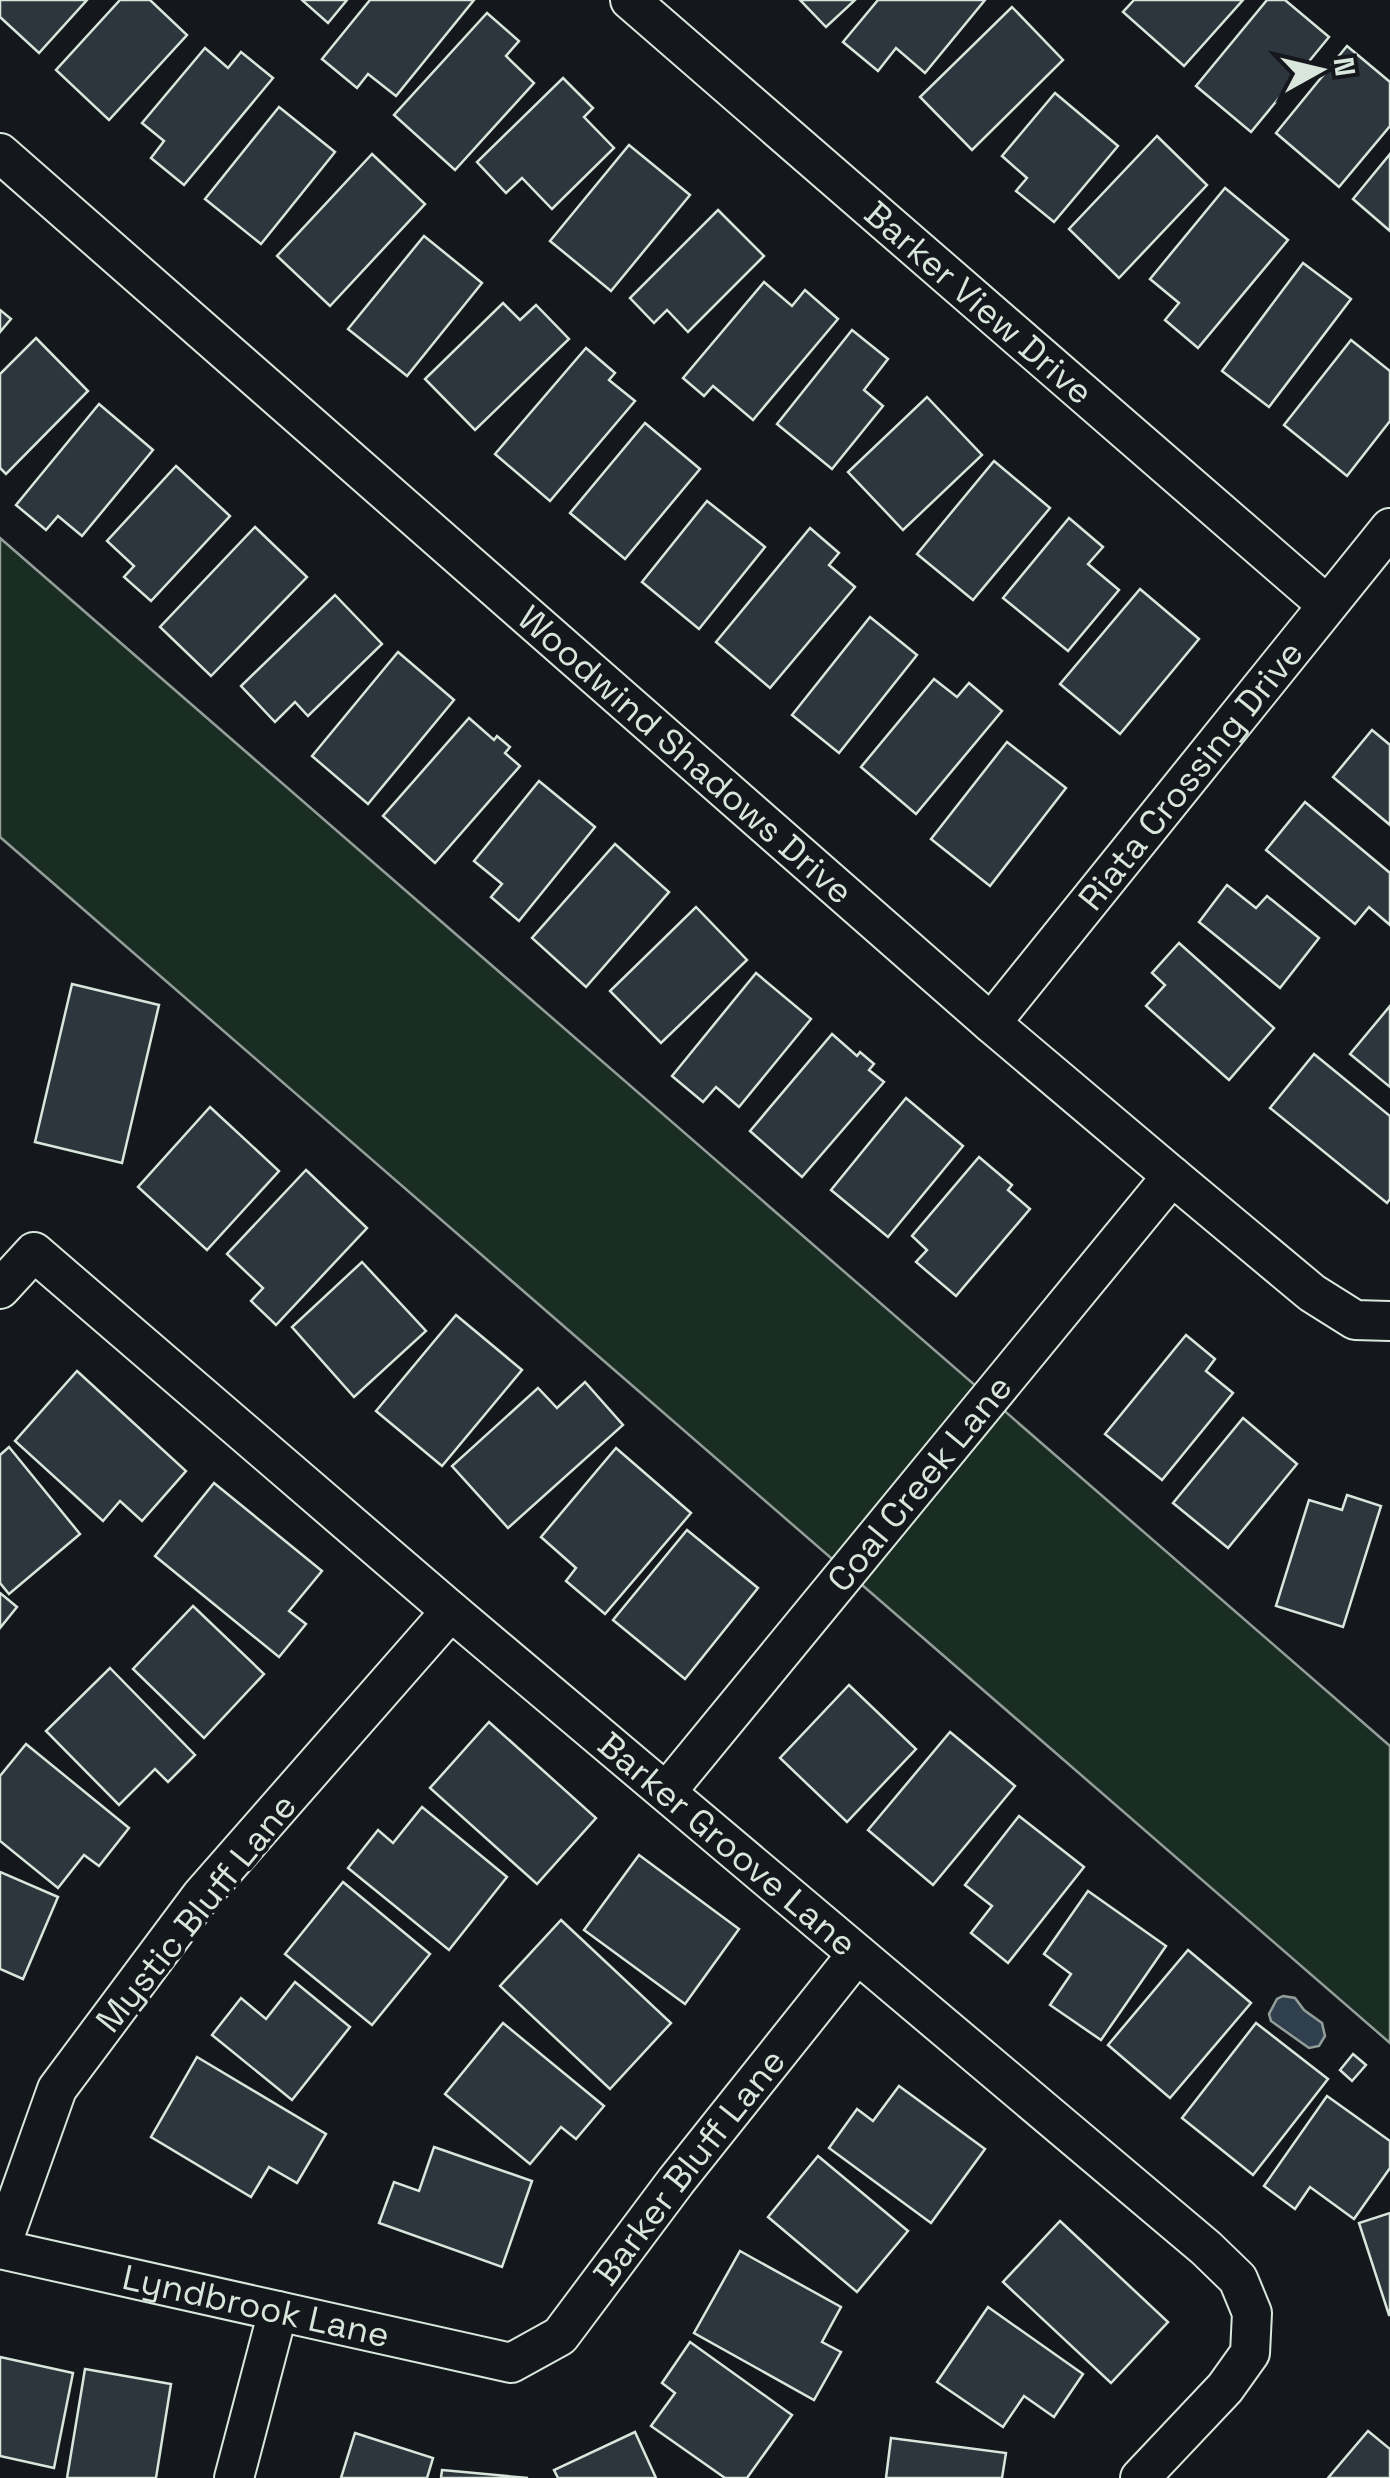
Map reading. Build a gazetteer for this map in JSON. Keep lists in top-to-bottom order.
{
  "streets": {
    "street": [
      "Barker View Drive",
      "Woodwind Shadows Drive",
      "Riata Crossing Drive",
      "Coal Creek Lane",
      "Barker Groove Lane",
      "Mystic Bluff Lane",
      "Barker Bluff Lane",
      "Lyndbrook Lane"
    ]
  },
  "crossings": [
    ["Barker View Drive", "Riata Crossing Drive"],
    ["Woodwind Shadows Drive", "Riata Crossing Drive"],
    ["Woodwind Shadows Drive", "Coal Creek Lane"],
    ["Coal Creek Lane", "Barker Groove Lane"],
    ["Barker Groove Lane", "Mystic Bluff Lane"],
    ["Barker Groove Lane", "Barker Bluff Lane"],
    ["Mystic Bluff Lane", "Lyndbrook Lane"],
    ["Barker Bluff Lane", "Lyndbrook Lane"]
  ],
  "north": "right"
}
